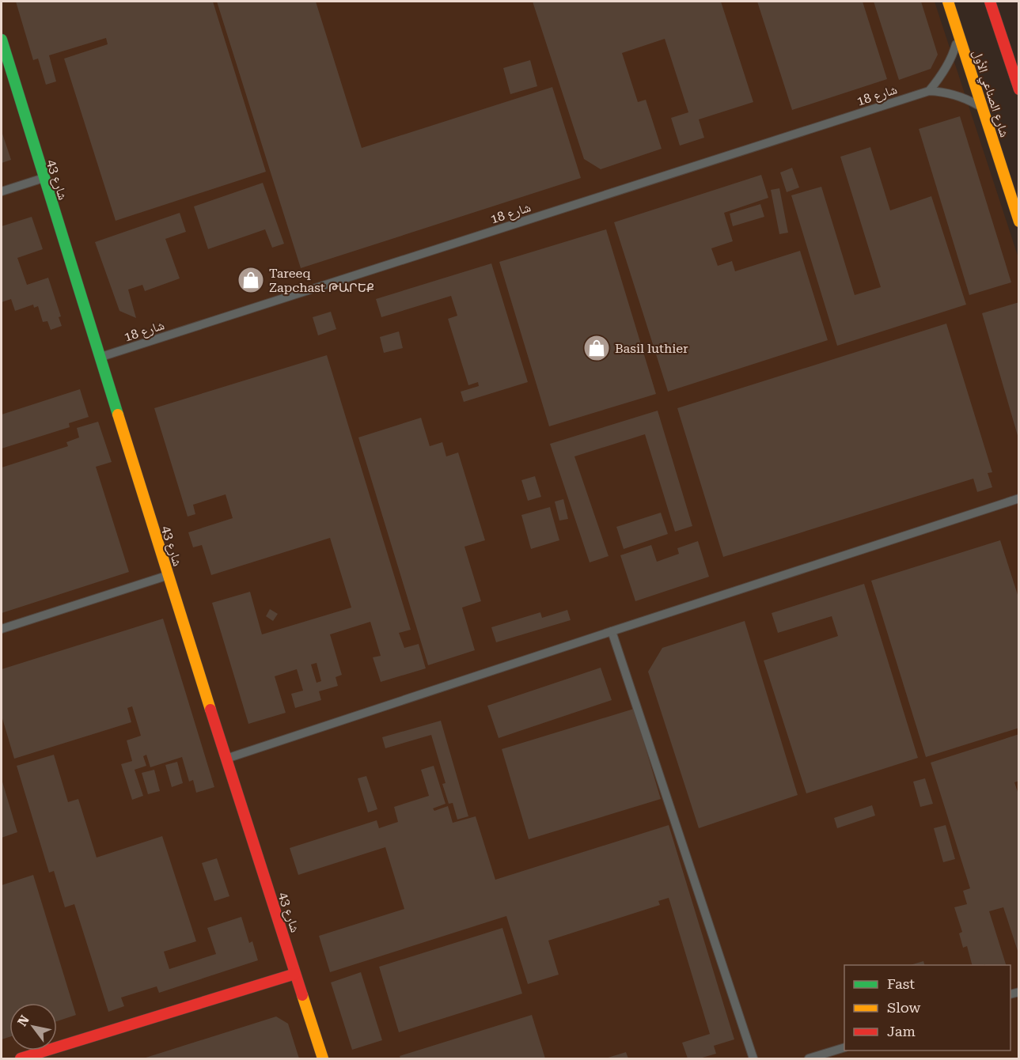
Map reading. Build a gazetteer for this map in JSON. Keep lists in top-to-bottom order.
{
  "streets": {
    "street": ["شارع الصناعي الأول", "شارع 43"],
    "lane": ["شارع 18"]
  },
  "crossings": [
    ["شارع الصناعي الأول", "شارع 18"],
    ["شارع 18", "شارع 43"]
  ],
  "places": {
    "shop": ["Tareeq Zapchast ԹԱՐԵՔ", "Basil luthier"]
  },
  "legend": ["Fast", "Slow", "Jam"],
  "north": "top left"
}
